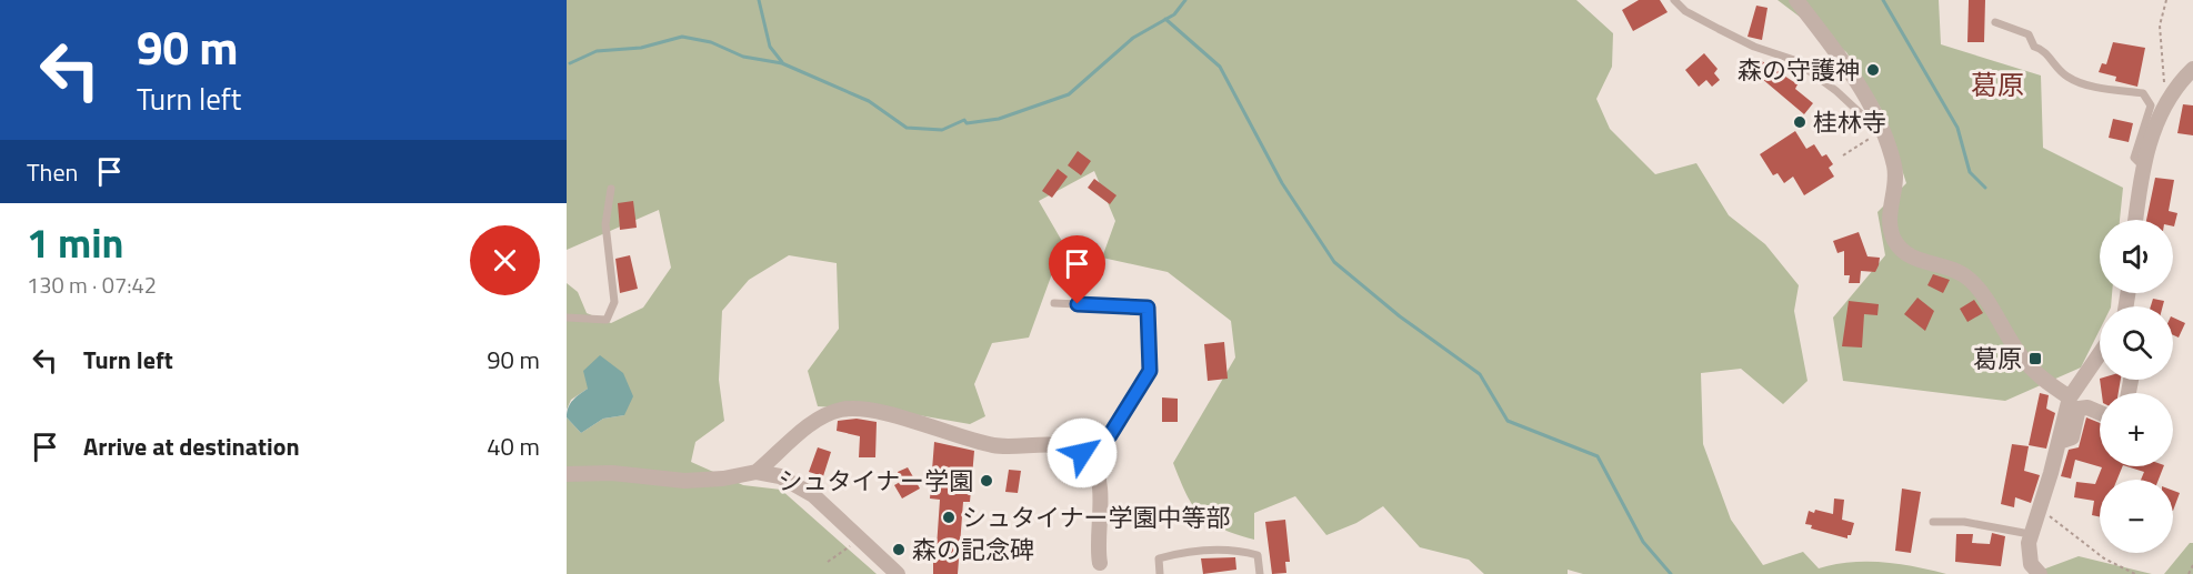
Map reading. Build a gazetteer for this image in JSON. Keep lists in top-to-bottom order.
{
  "districts": ["葛原"],
  "places": {
    "other": [
      "森の守護神",
      "桂林寺",
      "シュタイナー学園",
      "シュタイナー学園中等部",
      "森の記念碑"
    ],
    "transit": ["葛原"]
  },
  "page": {
    "turn": ["90 m", "Turn left"],
    "then": "Then",
    "heading": ["1 min", "130 m · 07:42"],
    "map_buttons": ["+", "−"],
    "list": [
      {
        "name": "Turn left",
        "value": "90 m"
      },
      {
        "name": "Arrive at destination",
        "value": "40 m"
      }
    ]
  }
}
